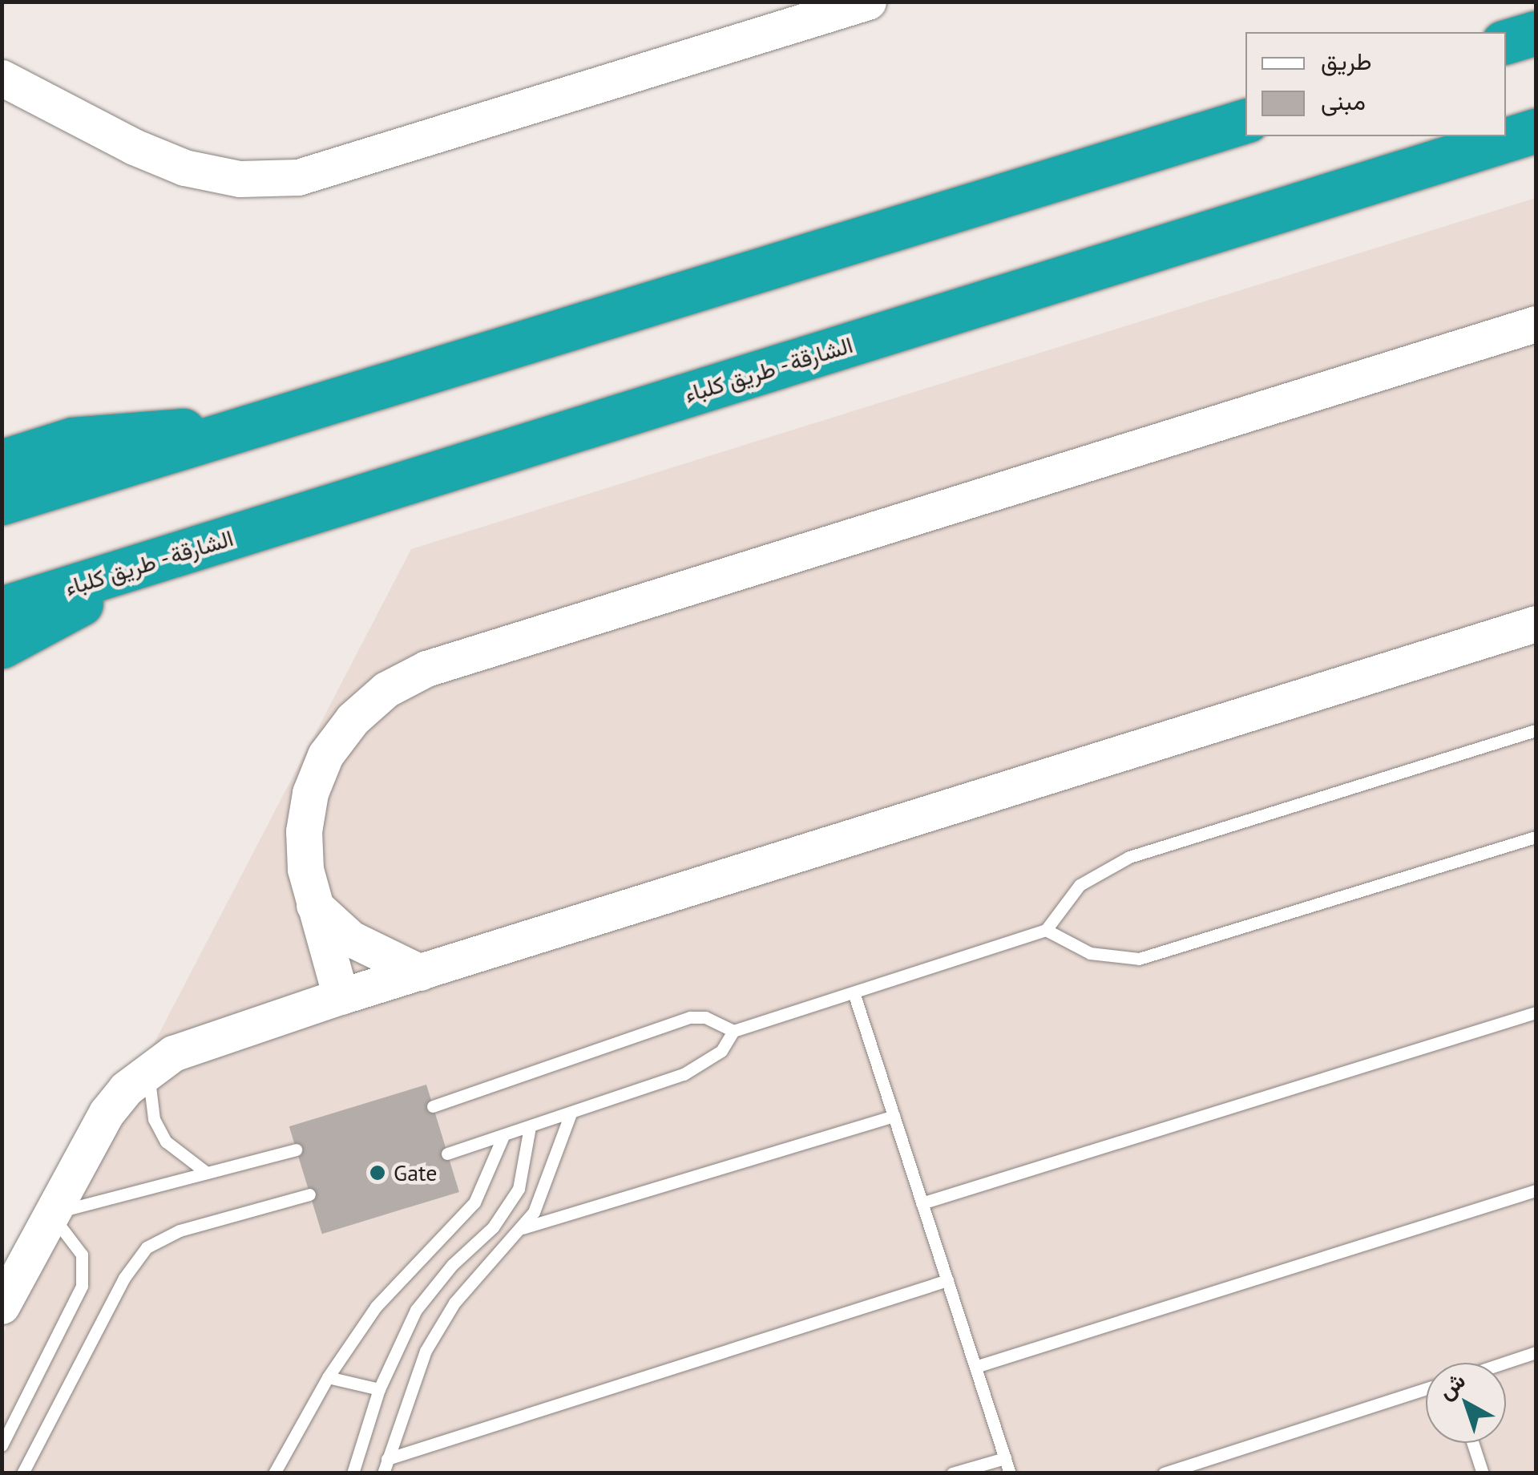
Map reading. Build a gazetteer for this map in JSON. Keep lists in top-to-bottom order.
{
  "streets": {
    "highway": ["الشارقة - طريق كلباء"]
  },
  "places": ["Gate"],
  "legend": ["طريق", "مبنى"],
  "north": "top left"
}
